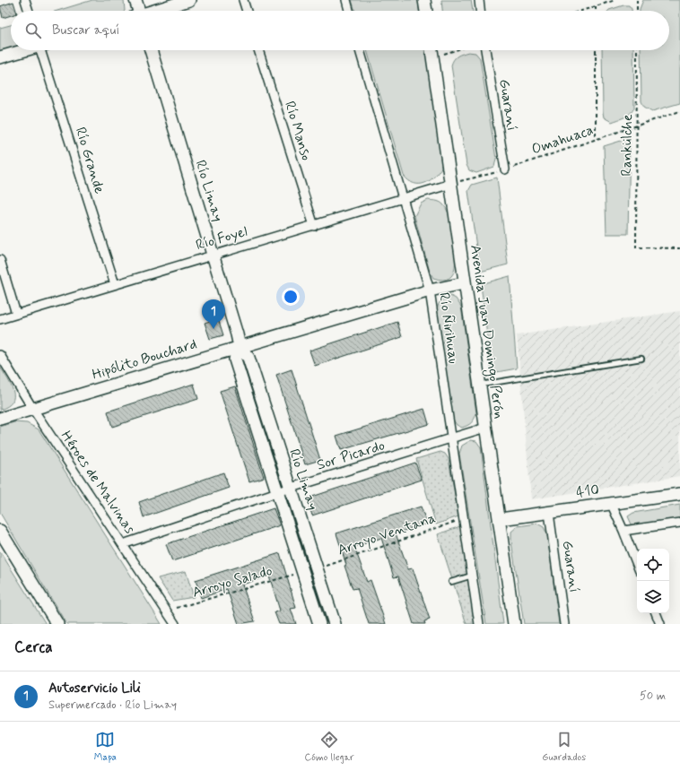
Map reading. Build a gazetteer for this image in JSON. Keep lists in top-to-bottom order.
{
  "streets": {
    "street": [
      "Guaraní",
      "Río Manso",
      "Río Grande",
      "Río Limay",
      "Río Foyel",
      "Río Ñirihuau",
      "Avenida Juan Domingo Perón",
      "Hipólito Bouchard",
      "Sor Picardo",
      "Héroes de Malvinas",
      "410"
    ],
    "path": [
      "Omahuaca",
      "Rankülche",
      "Arroyo Ventana",
      "Arroyo Salado"
    ]
  },
  "crossings": [
    ["Guaraní", "Omahuaca"],
    ["Guaraní", "410"],
    ["Río Manso", "Río Foyel"],
    ["Omahuaca", "Rankülche"],
    ["Omahuaca", "Río Foyel"],
    ["Omahuaca", "Avenida Juan Domingo Perón"],
    ["Río Grande", "Río Foyel"],
    ["Río Limay", "Río Foyel"],
    ["Río Limay", "Hipólito Bouchard"],
    ["Río Limay", "Sor Picardo"],
    ["Río Limay", "Arroyo Ventana"],
    ["Río Limay", "Arroyo Salado"],
    ["Río Foyel", "Río Ñirihuau"],
    ["Río Foyel", "Avenida Juan Domingo Perón"],
    ["Río Ñirihuau", "Hipólito Bouchard"],
    ["Río Ñirihuau", "Sor Picardo"],
    ["Río Ñirihuau", "Arroyo Ventana"],
    ["Avenida Juan Domingo Perón", "Hipólito Bouchard"],
    ["Avenida Juan Domingo Perón", "Sor Picardo"],
    ["Avenida Juan Domingo Perón", "410"],
    ["Hipólito Bouchard", "Héroes de Malvinas"],
    ["Sor Picardo", "Héroes de Malvinas"],
    ["Héroes de Malvinas", "Arroyo Salado"]
  ],
  "page": {
    "search": "Buscar aquí",
    "pins": "1",
    "heading": "Cerca",
    "list": [
      {
        "mark": "1",
        "name": "Autoservicio Lili",
        "note": "Supermercado · Río Limay",
        "value": "50 m"
      }
    ],
    "nav": ["Mapa", "Cómo llegar", "Guardados"]
  }
}
